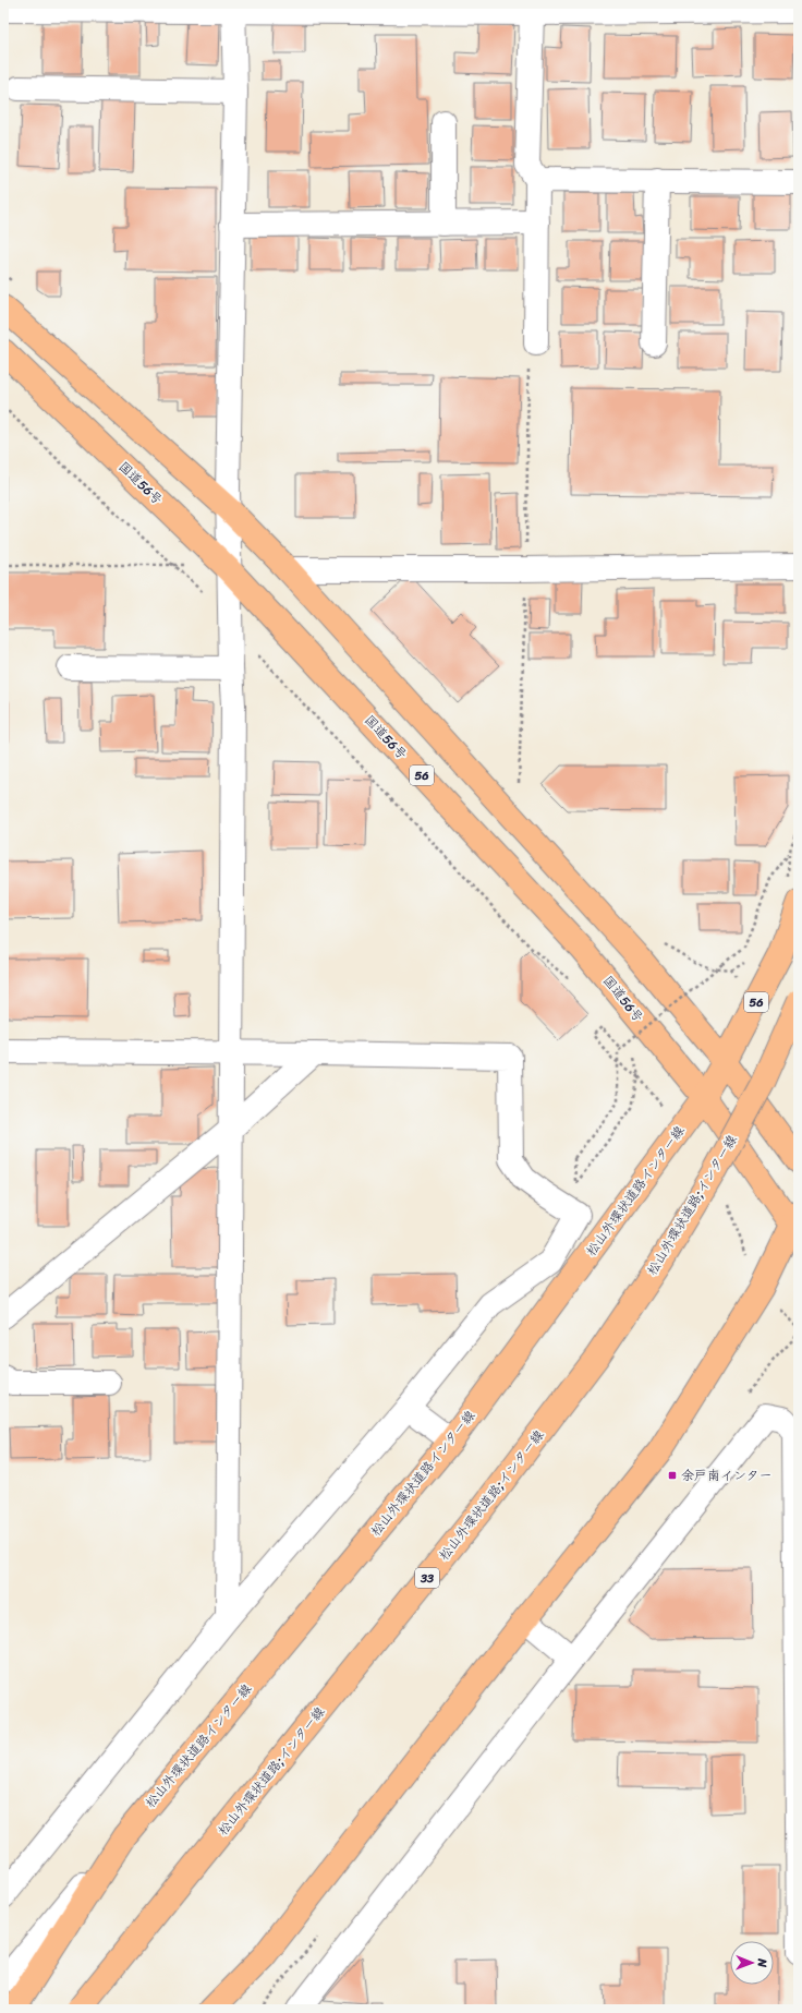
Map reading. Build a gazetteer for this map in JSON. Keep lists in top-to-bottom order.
{
  "streets": {
    "highway": [
      "国道56号",
      "56",
      "松山外環状道路インター線",
      "松山外環状道路;インター線",
      "33"
    ]
  },
  "crossings": [
    ["国道56号", "56"],
    ["国道56号", "松山外環状道路インター線"],
    ["56", "松山外環状道路インター線"]
  ],
  "places": {
    "transit": ["余戸南インター"]
  },
  "north": "right"
}
